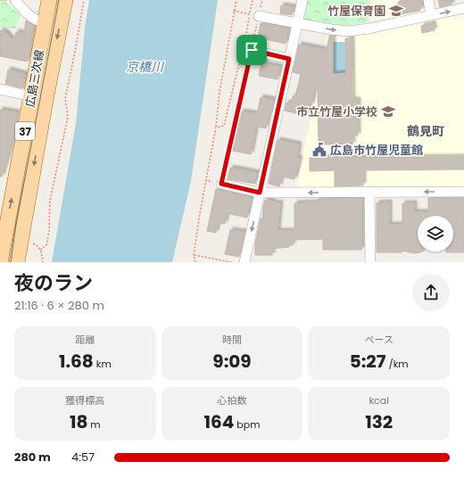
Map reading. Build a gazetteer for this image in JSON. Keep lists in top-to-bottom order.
{
  "streets": {
    "main road": ["広島三次線", "37"]
  },
  "districts": ["鶴見町"],
  "water": ["京橋川"],
  "places": {
    "school or university": ["竹屋保育園", "市立竹屋小学校"],
    "public building": ["広島市竹屋児童館"]
  },
  "page": {
    "heading": ["夜のラン", "21:16 · 6 × 280 m"],
    "stats": [
      ["距離", "1.68 km"],
      ["時間", "9:09"],
      ["ペース", "5:27 /km"],
      ["獲得標高", "18 m"],
      ["心拍数", "164 bpm"],
      ["kcal", "132"]
    ],
    "list": [
      {
        "name": "280 m",
        "note": "4:57"
      }
    ]
  }
}
